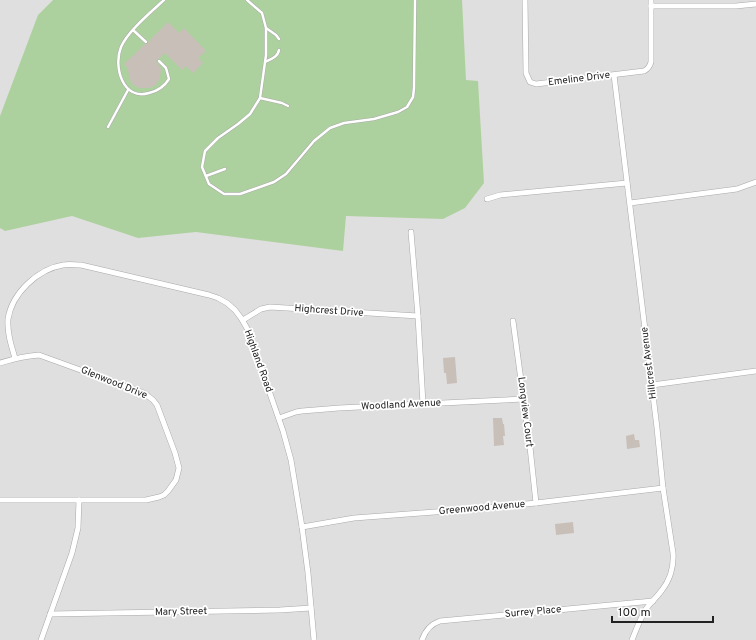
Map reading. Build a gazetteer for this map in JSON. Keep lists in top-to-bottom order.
{
  "streets": {
    "street": [
      "Emeline Drive",
      "Highcrest Drive",
      "Highland Road",
      "Hillcrest Avenue",
      "Glenwood Drive",
      "Woodland Avenue",
      "Longview Court",
      "Greenwood Avenue",
      "Mary Street",
      "Surrey Place"
    ]
  },
  "crossings": [
    ["Emeline Drive", "Hillcrest Avenue"],
    ["Highcrest Drive", "Highland Road"],
    ["Highland Road", "Glenwood Drive"],
    ["Highland Road", "Woodland Avenue"],
    ["Highland Road", "Greenwood Avenue"],
    ["Highland Road", "Mary Street"],
    ["Hillcrest Avenue", "Greenwood Avenue"],
    ["Hillcrest Avenue", "Surrey Place"],
    ["Woodland Avenue", "Longview Court"],
    ["Longview Court", "Greenwood Avenue"]
  ],
  "scale_bar": "100 m"
}
